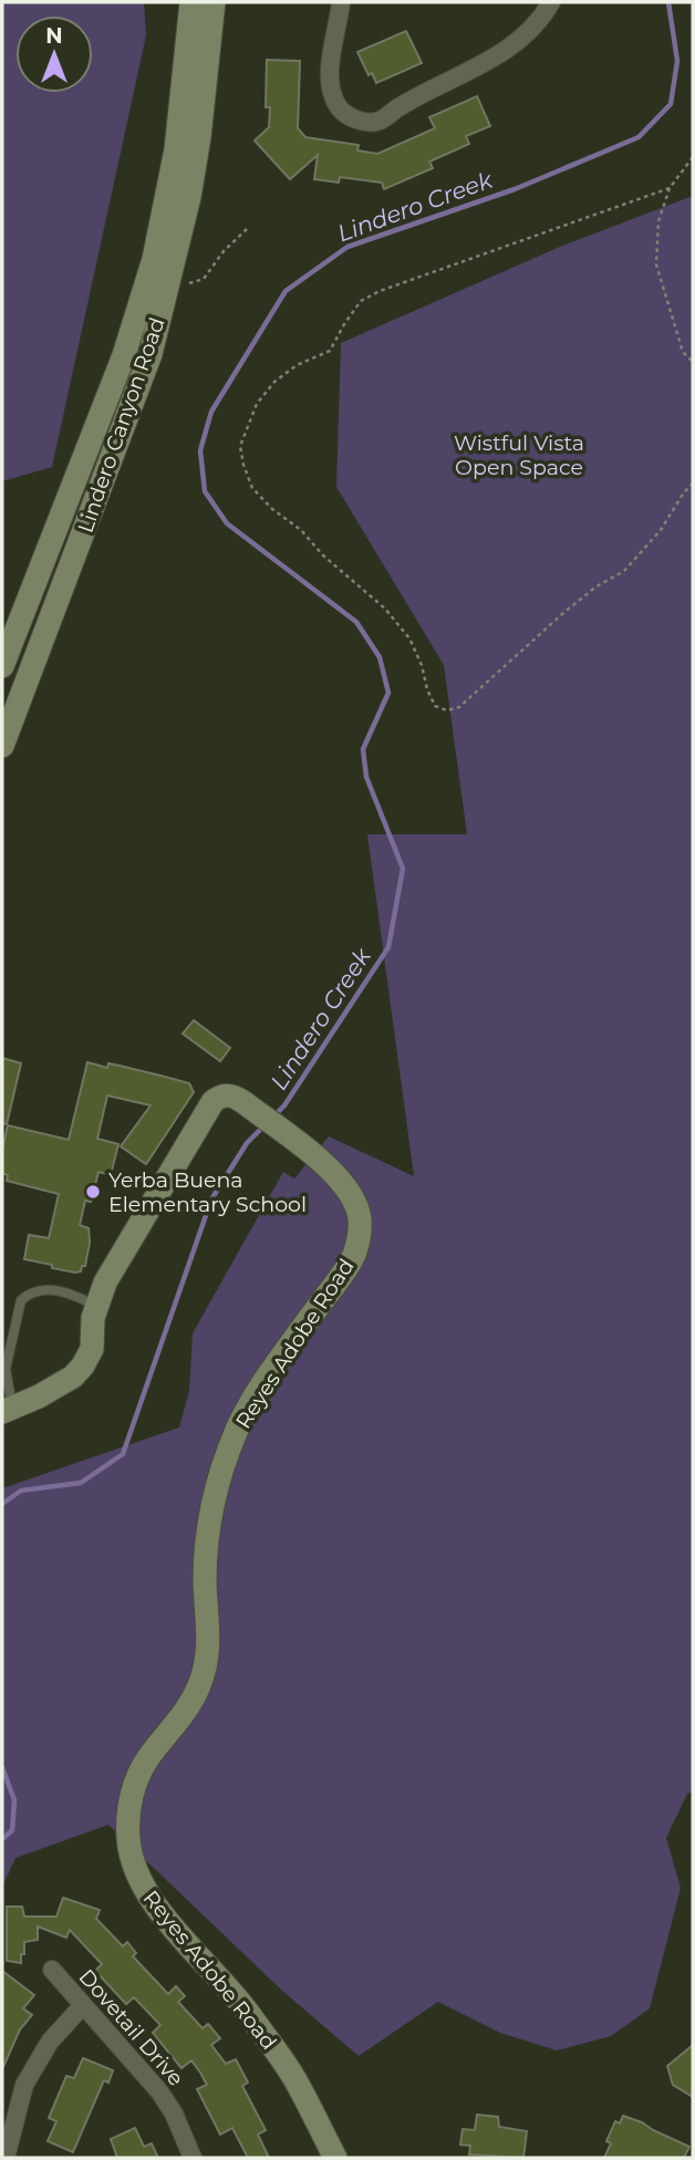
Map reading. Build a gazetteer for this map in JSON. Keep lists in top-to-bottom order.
{
  "streets": {
    "street": ["Lindero Canyon Road", "Reyes Adobe Road", "Dovetail Drive"]
  },
  "water": ["Lindero Creek"],
  "parks": ["Wistful Vista Open Space"],
  "places": ["Yerba Buena Elementary School"],
  "north": "top"
}
